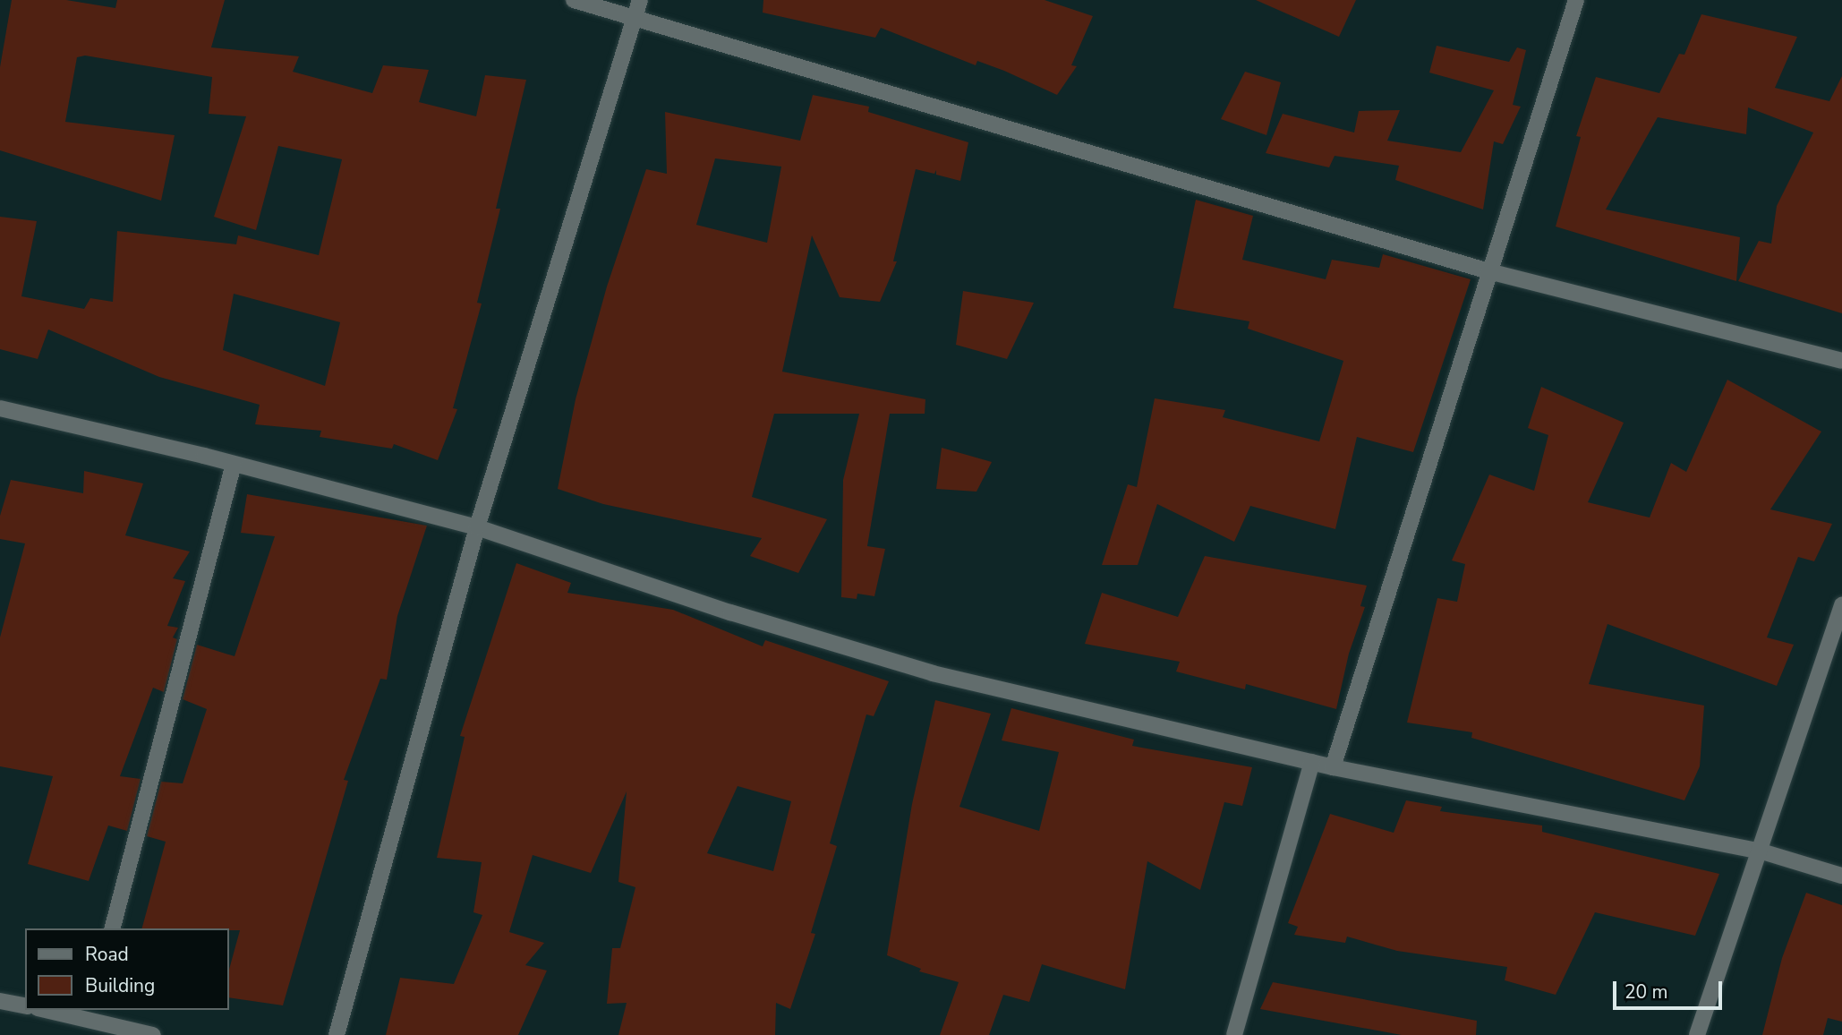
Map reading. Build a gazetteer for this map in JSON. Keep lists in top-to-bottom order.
{
  "legend": ["Road", "Building"],
  "scale_bar": "20 m"
}
